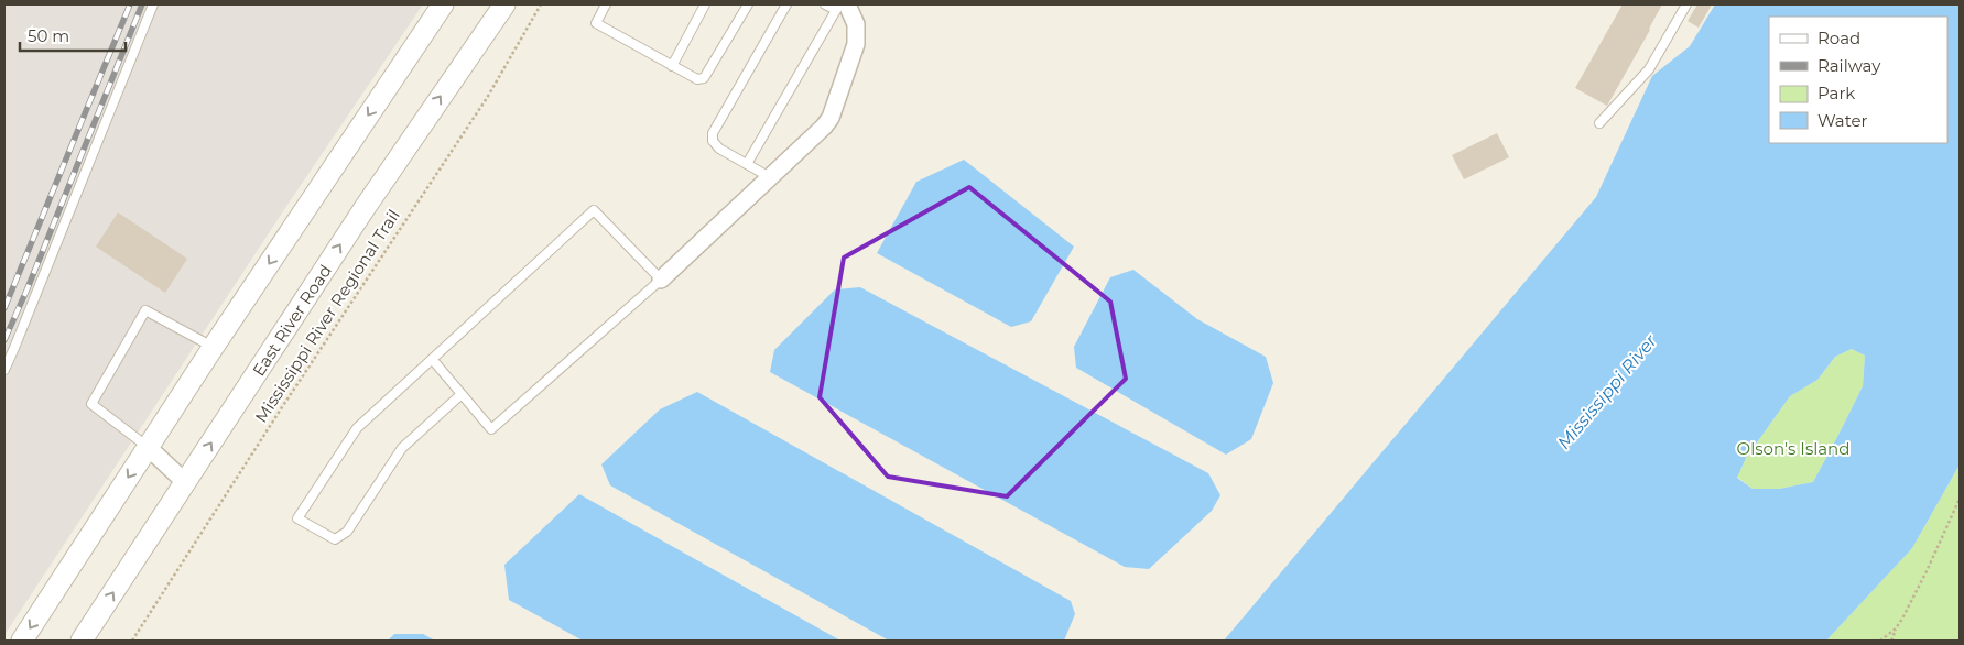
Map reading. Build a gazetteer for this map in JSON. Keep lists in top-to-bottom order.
{
  "streets": {
    "street": ["East River Road"],
    "path": ["Mississippi River Regional Trail"]
  },
  "water": ["Mississippi River"],
  "parks": ["Olson's Island"],
  "legend": [
    "Road",
    "Railway",
    "Park",
    "Water"
  ],
  "scale_bar": "50 m"
}
